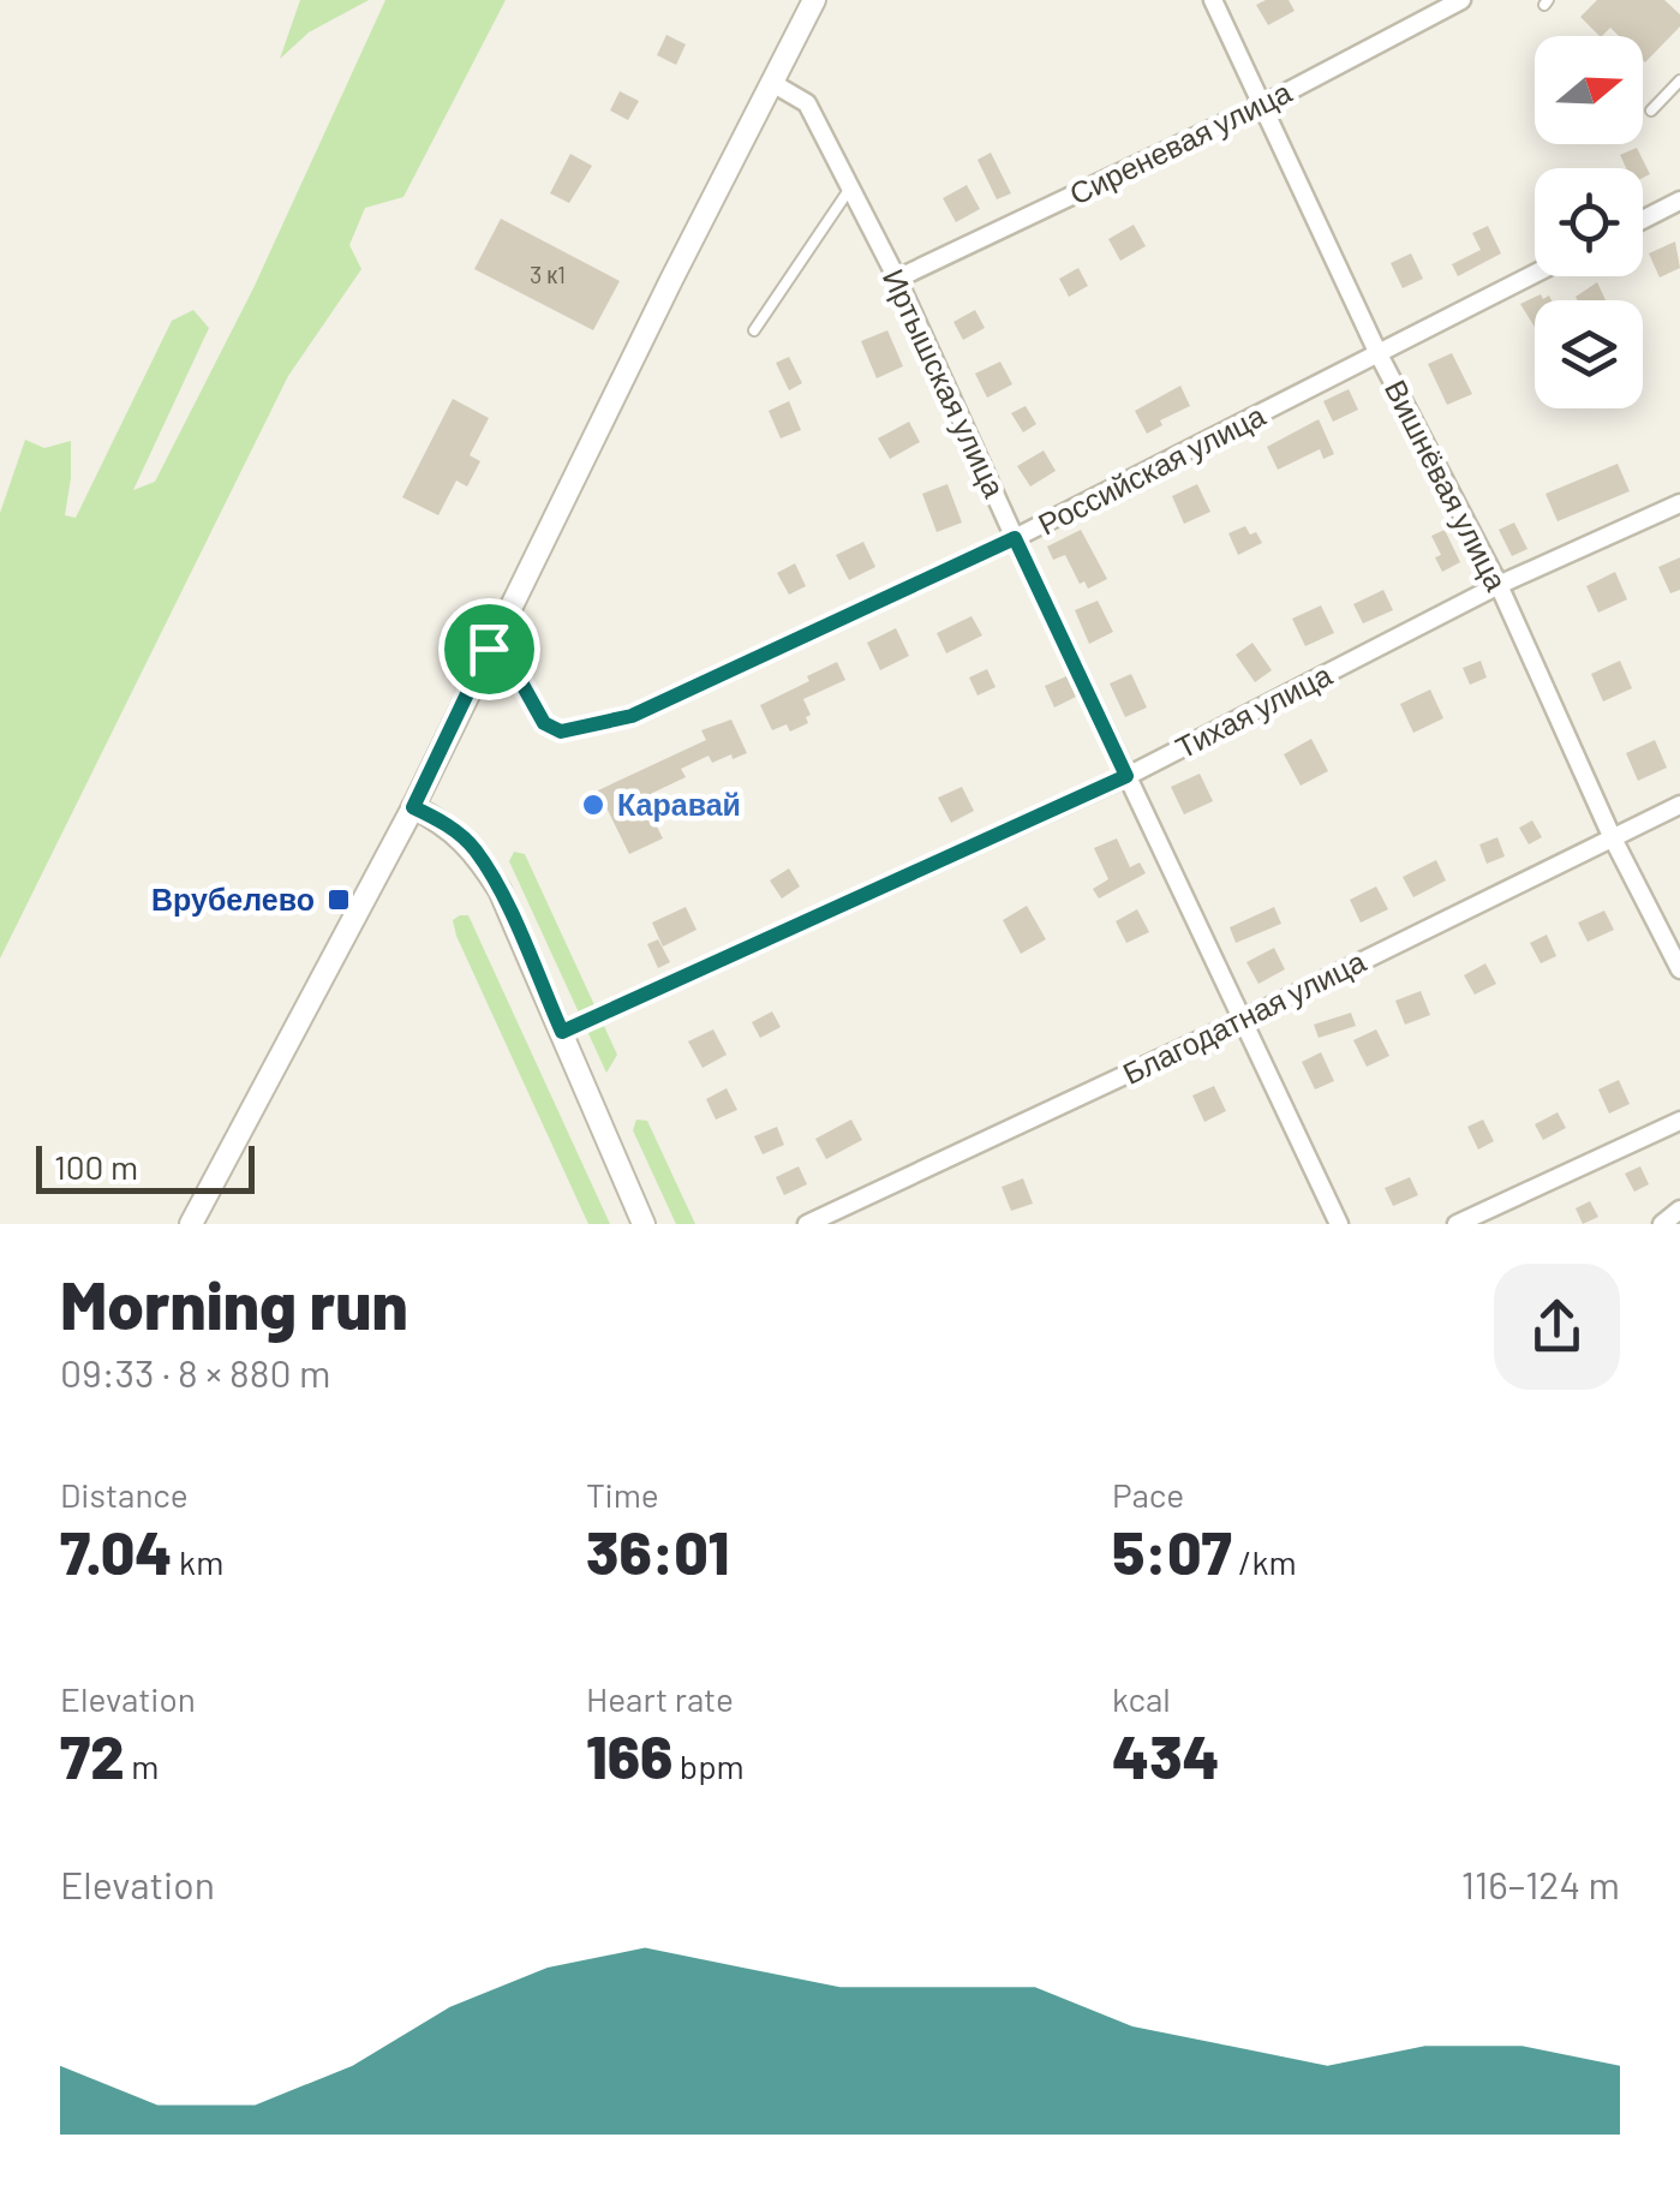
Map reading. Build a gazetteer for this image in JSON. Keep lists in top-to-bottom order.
{
  "streets": {
    "street": [
      "Сиреневая улица",
      "Иртышская улица",
      "Российская улица",
      "Вишнёвая улица",
      "Тихая улица",
      "Благодатная улица"
    ]
  },
  "crossings": [
    ["Сиреневая улица", "Иртышская улица"],
    ["Сиреневая улица", "Вишнёвая улица"],
    ["Иртышская улица", "Российская улица"],
    ["Иртышская улица", "Тихая улица"],
    ["Иртышская улица", "Благодатная улица"],
    ["Российская улица", "Вишнёвая улица"],
    ["Вишнёвая улица", "Тихая улица"],
    ["Вишнёвая улица", "Благодатная улица"]
  ],
  "places": {
    "other": ["Каравай"],
    "transit": ["Врубелево"]
  },
  "house_numbers": ["3 к1"],
  "scale_bar": "100 m",
  "north": "right",
  "page": {
    "scale": "100 m",
    "heading": ["Morning run", "09:33 · 8 × 880 m"],
    "stats": [
      ["Distance", "7.04 km"],
      ["Time", "36:01"],
      ["Pace", "5:07 /km"],
      ["Elevation", "72 m"],
      ["Heart rate", "166 bpm"],
      ["kcal", "434"]
    ],
    "chart": ["Elevation", "116–124 m"]
  }
}
